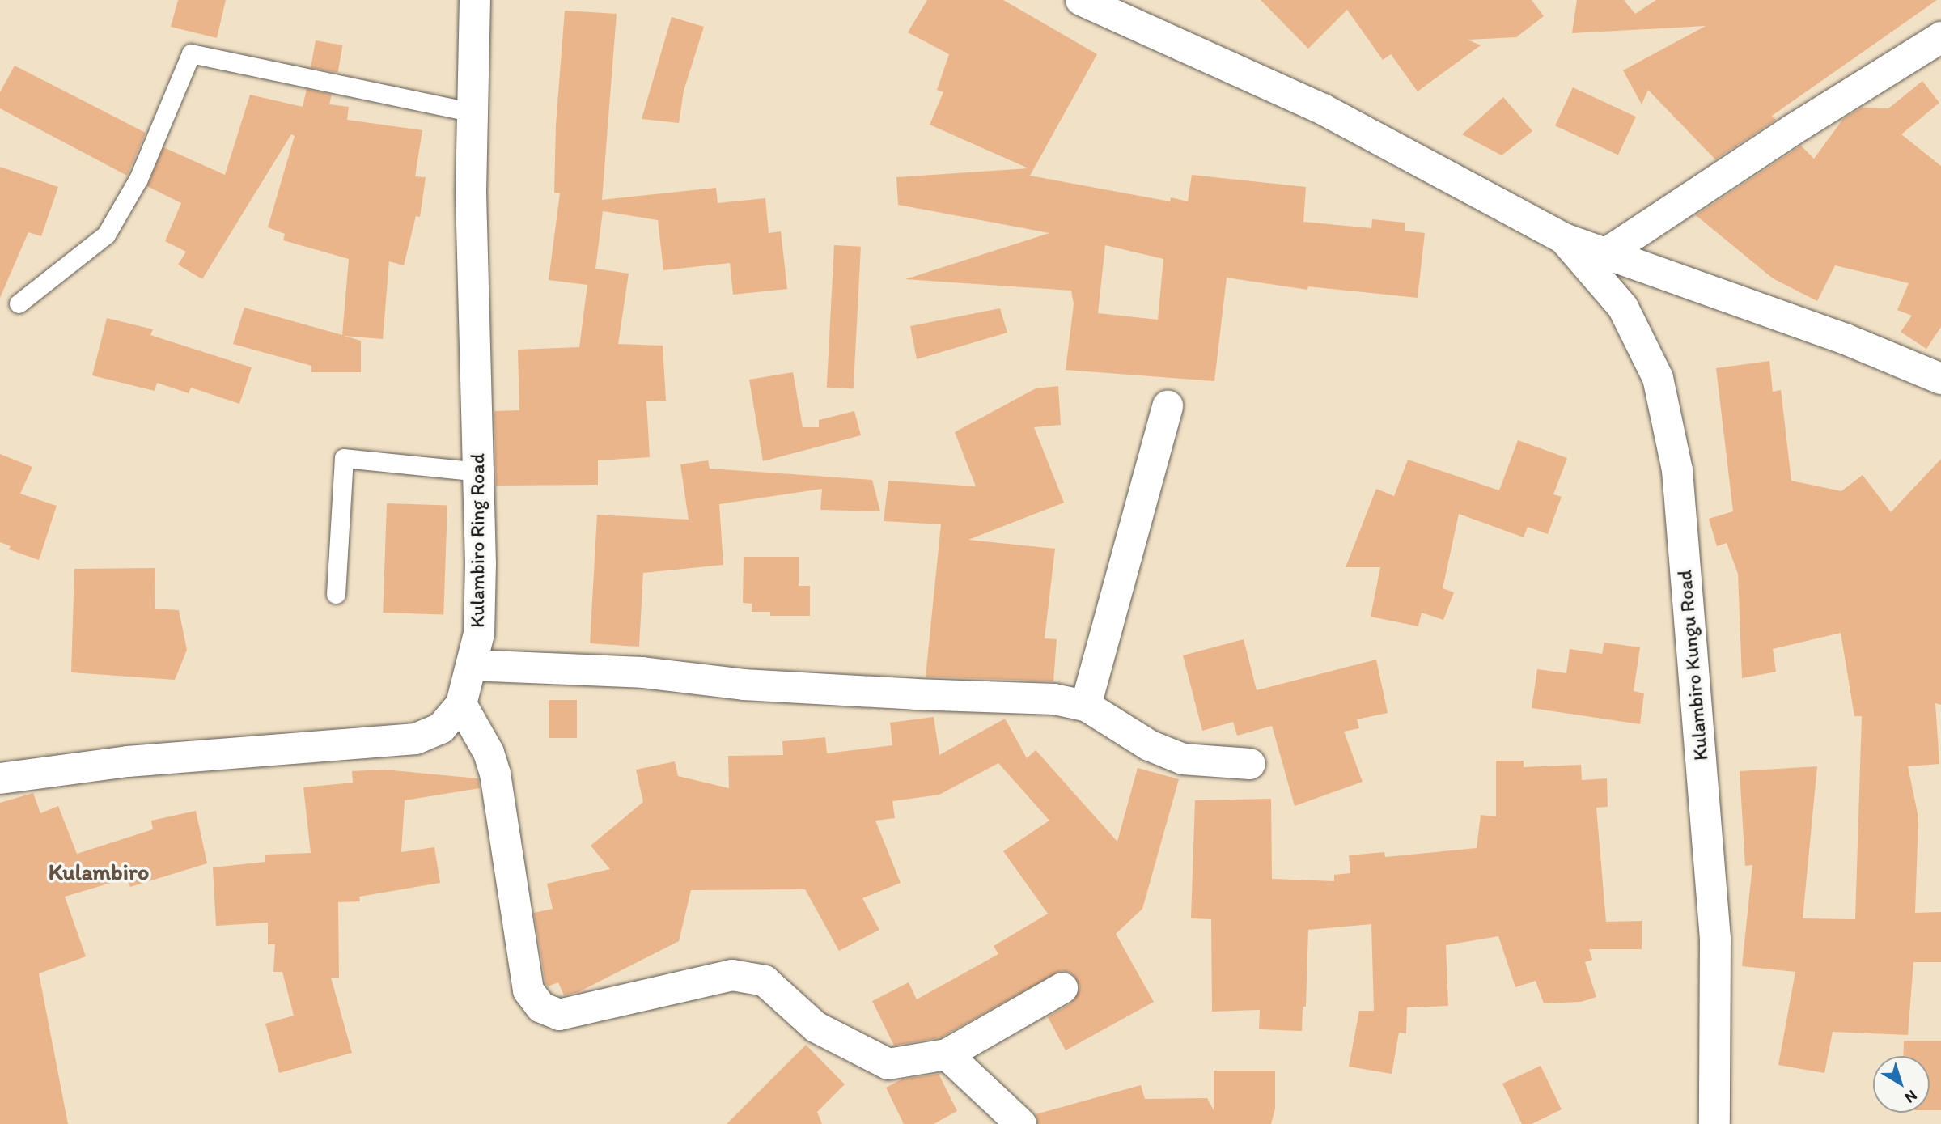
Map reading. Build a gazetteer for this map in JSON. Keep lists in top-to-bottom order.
{
  "streets": {
    "street": ["Kulambiro Ring Road", "Kulambiro Kungu Road"]
  },
  "districts": ["Kulambiro"],
  "north": "bottom right"
}
